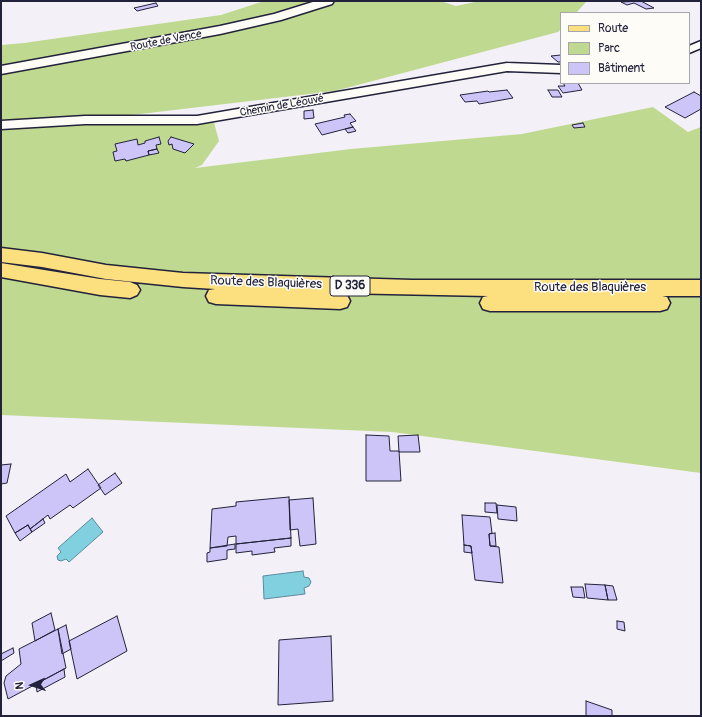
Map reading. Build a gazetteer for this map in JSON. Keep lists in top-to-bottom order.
{
  "streets": {
    "main road": ["Route de Vence", "Route des Blaquières", "D 336"],
    "street": ["Chemin de Léouvé"]
  },
  "legend": ["Route", "Parc", "Bâtiment"],
  "north": "left"
}
